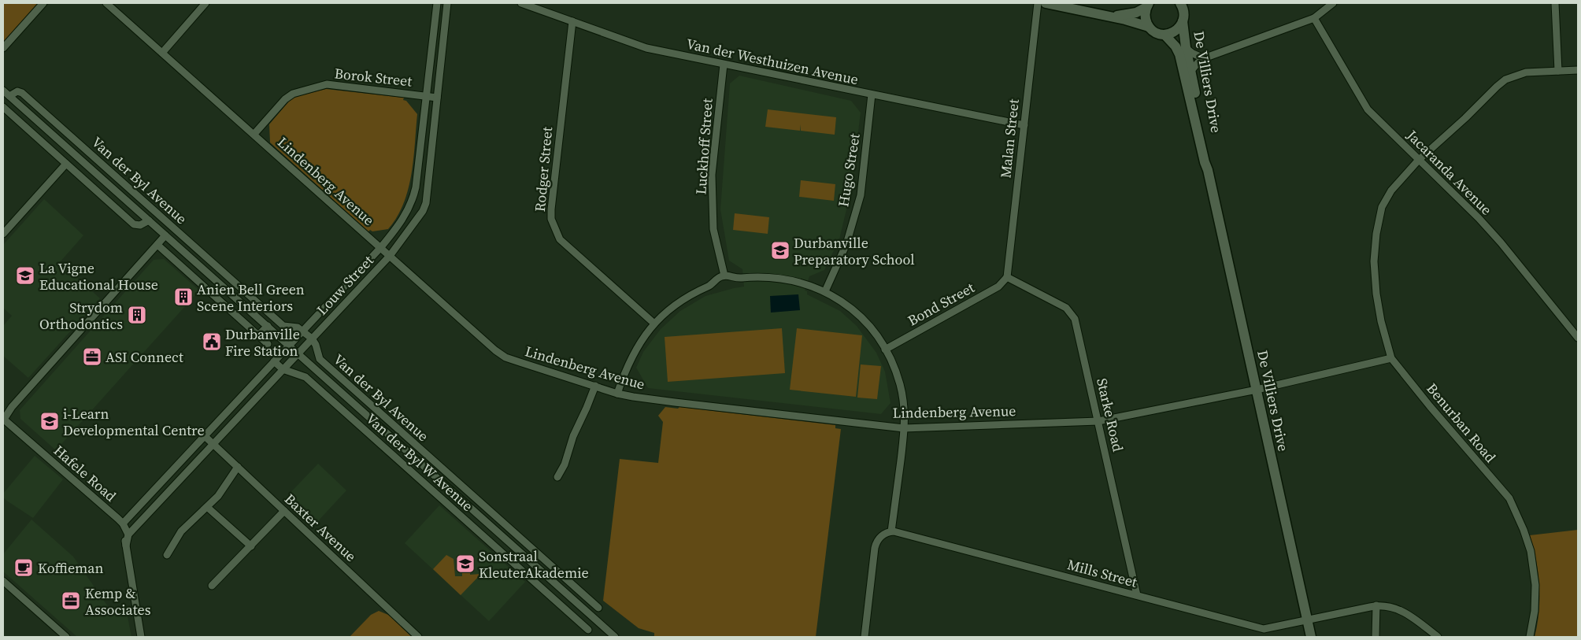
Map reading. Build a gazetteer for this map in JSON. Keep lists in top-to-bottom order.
{
  "streets": {
    "street": [
      "Van der Westhuizen Avenue",
      "Borok Street",
      "De Villiers Drive",
      "Malan Street",
      "Luckhoff Street",
      "Rodger Street",
      "Hugo Street",
      "Jacaranda Avenue",
      "Van der Byl Avenue",
      "Lindenberg Avenue",
      "Louw Street",
      "Bond Street",
      "Starke Road",
      "Benurban Road",
      "Van der Byl W Avenue",
      "Hafele Road",
      "Baxter Avenue",
      "Mills Street"
    ]
  },
  "crossings": [
    ["Van der Westhuizen Avenue", "Malan Street"],
    ["Van der Westhuizen Avenue", "Luckhoff Street"],
    ["Van der Westhuizen Avenue", "Rodger Street"],
    ["Van der Westhuizen Avenue", "Hugo Street"],
    ["Borok Street", "Lindenberg Avenue"],
    ["Borok Street", "Louw Street"],
    ["De Villiers Drive", "Lindenberg Avenue"],
    ["De Villiers Drive", "Mills Street"],
    ["Malan Street", "Bond Street"],
    ["Malan Street", "Starke Road"],
    ["Van der Byl Avenue", "Louw Street"],
    ["Lindenberg Avenue", "Louw Street"],
    ["Lindenberg Avenue", "Starke Road"],
    ["Louw Street", "Van der Byl W Avenue"],
    ["Louw Street", "Hafele Road"],
    ["Louw Street", "Baxter Avenue"],
    ["Bond Street", "Starke Road"],
    ["Starke Road", "Mills Street"]
  ],
  "places": {
    "school or university": [
      "Durbanville Preparatory School",
      "La Vigne Educational House",
      "i-Learn Developmental Centre",
      "Sonstraal KleuterAkademie"
    ],
    "building": ["Anien Bell Green Scene Interiors", "Strydom Orthodontics"],
    "public building": ["Durbanville Fire Station"],
    "office": ["ASI Connect", "Kemp & Associates"],
    "cafe": ["Koffieman"]
  }
}
